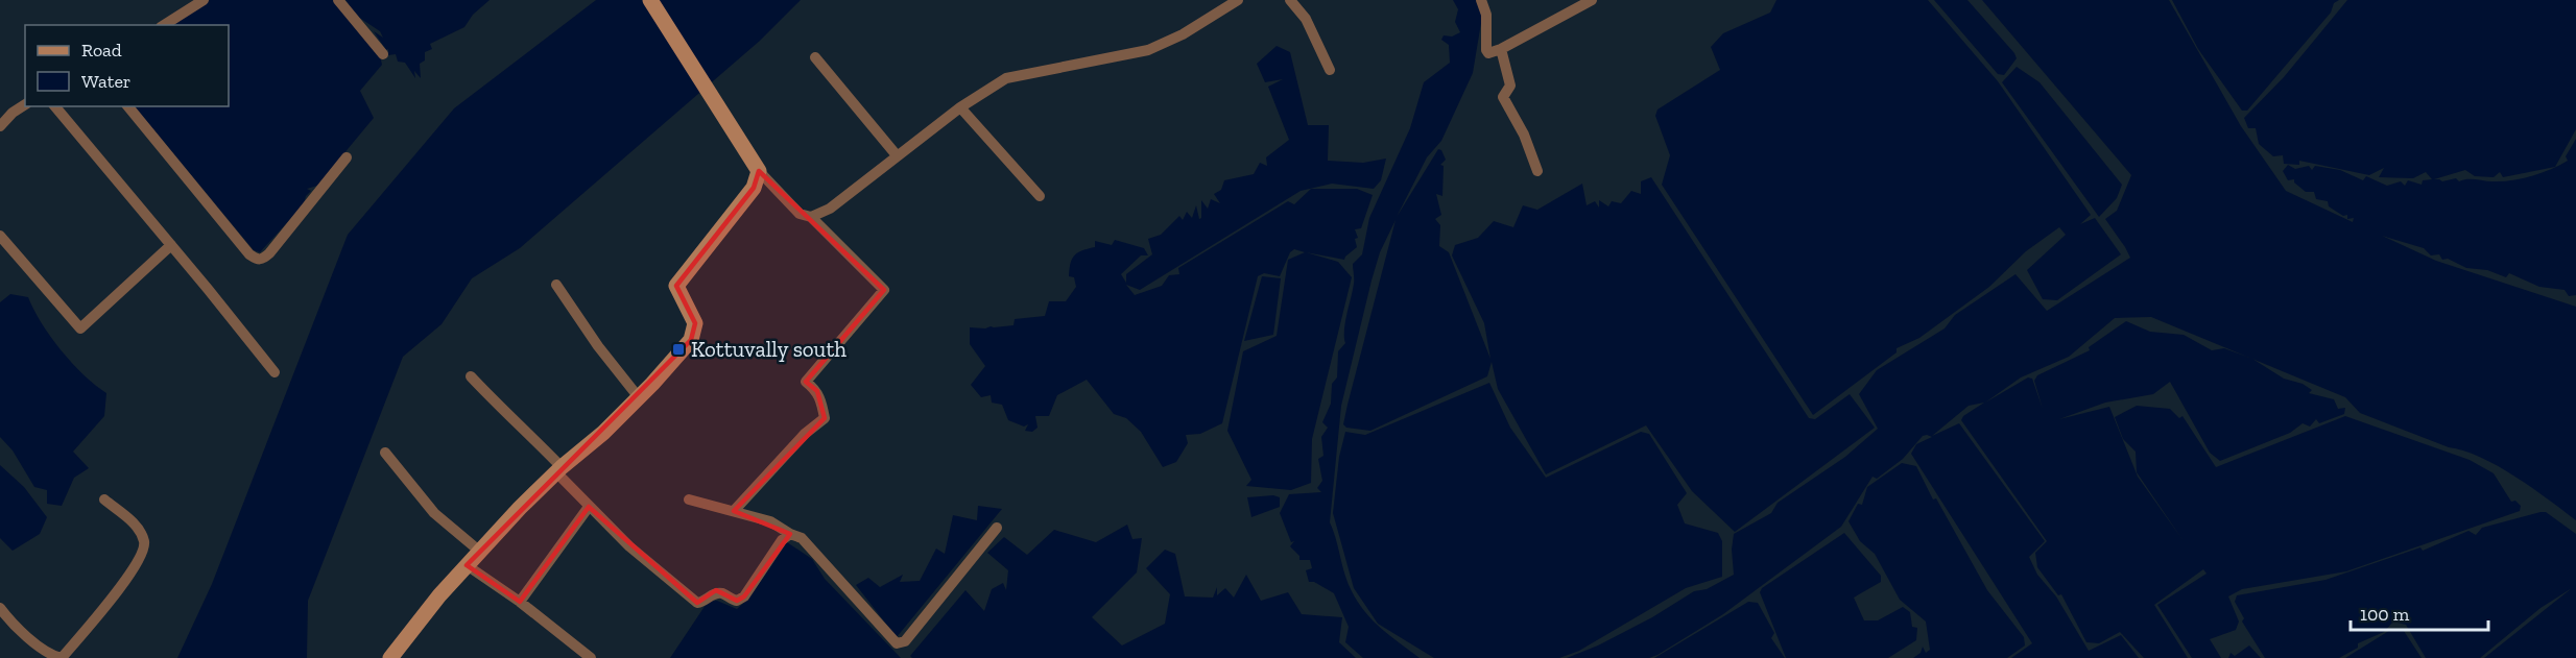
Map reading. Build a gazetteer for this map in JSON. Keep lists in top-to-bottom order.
{
  "places": {
    "transit": ["Kottuvally south"]
  },
  "legend": ["Road", "Water"],
  "scale_bar": "100 m"
}
